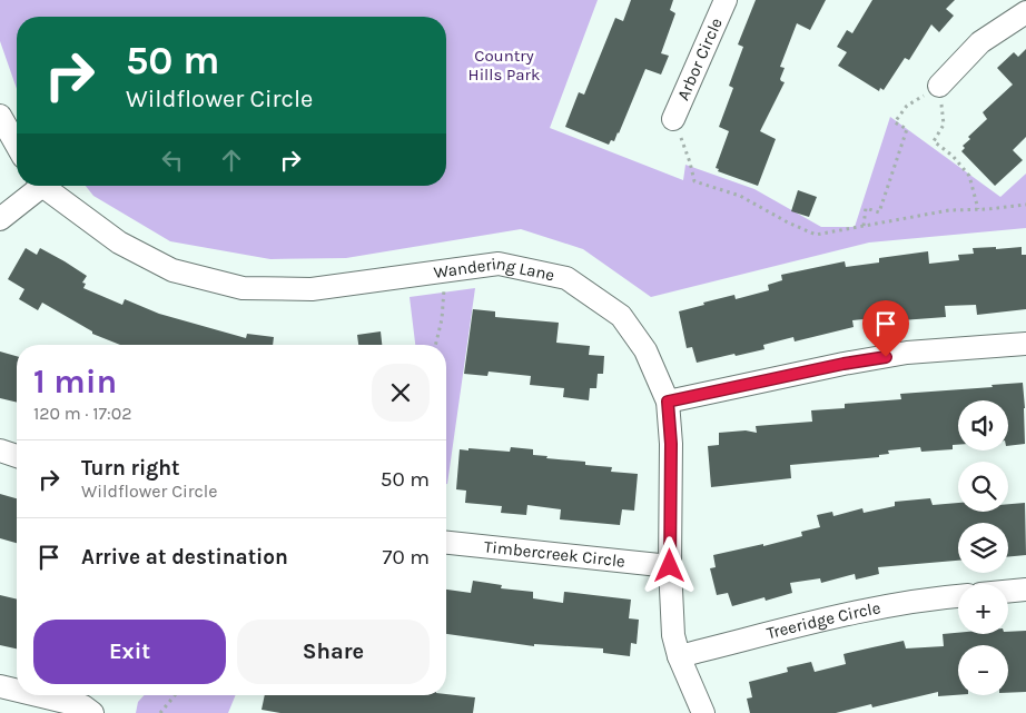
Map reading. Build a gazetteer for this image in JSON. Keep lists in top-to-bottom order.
{
  "streets": {
    "street": [
      "Arbor Circle",
      "Wandering Lane",
      "Timbercreek Circle",
      "Treeridge Circle"
    ]
  },
  "crossings": [
    ["Wandering Lane", "Timbercreek Circle"],
    ["Wandering Lane", "Treeridge Circle"]
  ],
  "parks": ["Country Hills Park"],
  "page": {
    "turn": ["50 m", "Wildflower Circle"],
    "heading": ["1 min", "120 m · 17:02"],
    "map_buttons": ["+", "−"],
    "list": [
      {
        "name": "Turn right",
        "note": "Wildflower Circle",
        "value": "50 m"
      },
      {
        "name": "Arrive at destination",
        "value": "70 m"
      }
    ],
    "buttons": ["Exit", "Share"]
  }
}
